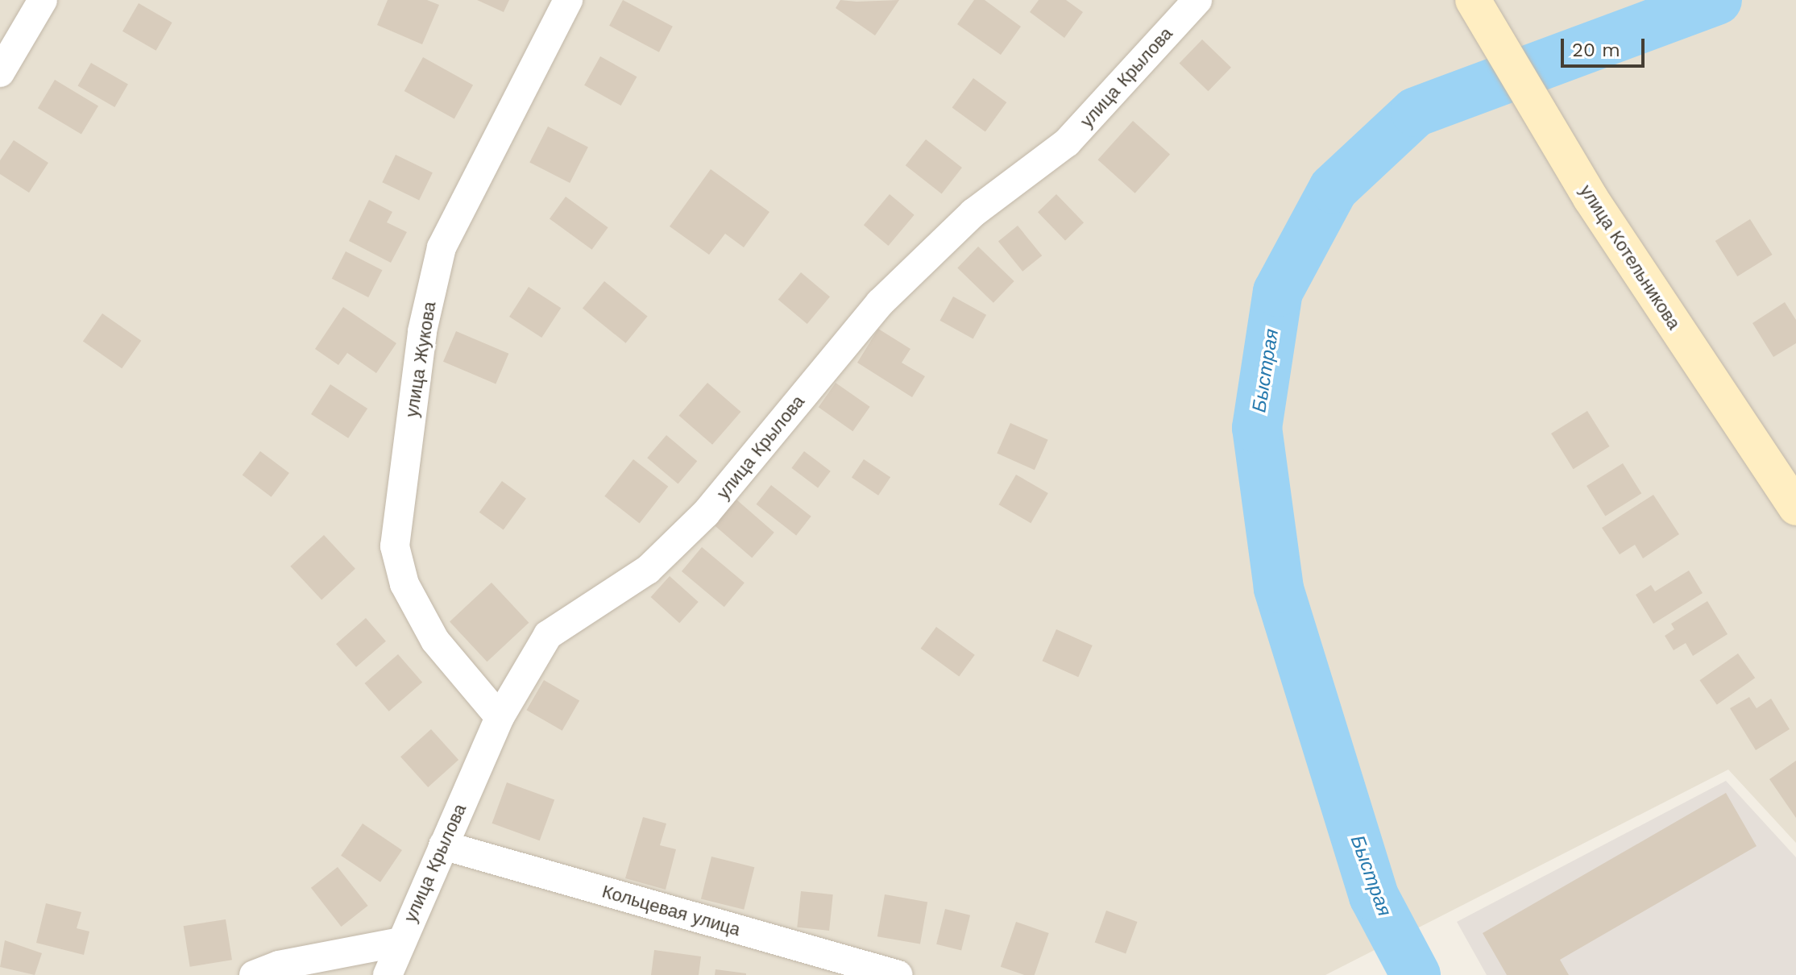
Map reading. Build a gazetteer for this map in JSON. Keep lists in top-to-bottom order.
{
  "streets": {
    "street": [
      "улица Крылова",
      "улица Котельникова",
      "улица Жукова",
      "Кольцевая улица"
    ]
  },
  "crossings": [
    ["улица Крылова", "улица Жукова"],
    ["улица Крылова", "Кольцевая улица"]
  ],
  "water": ["Быстрая"],
  "scale_bar": "20 m"
}
